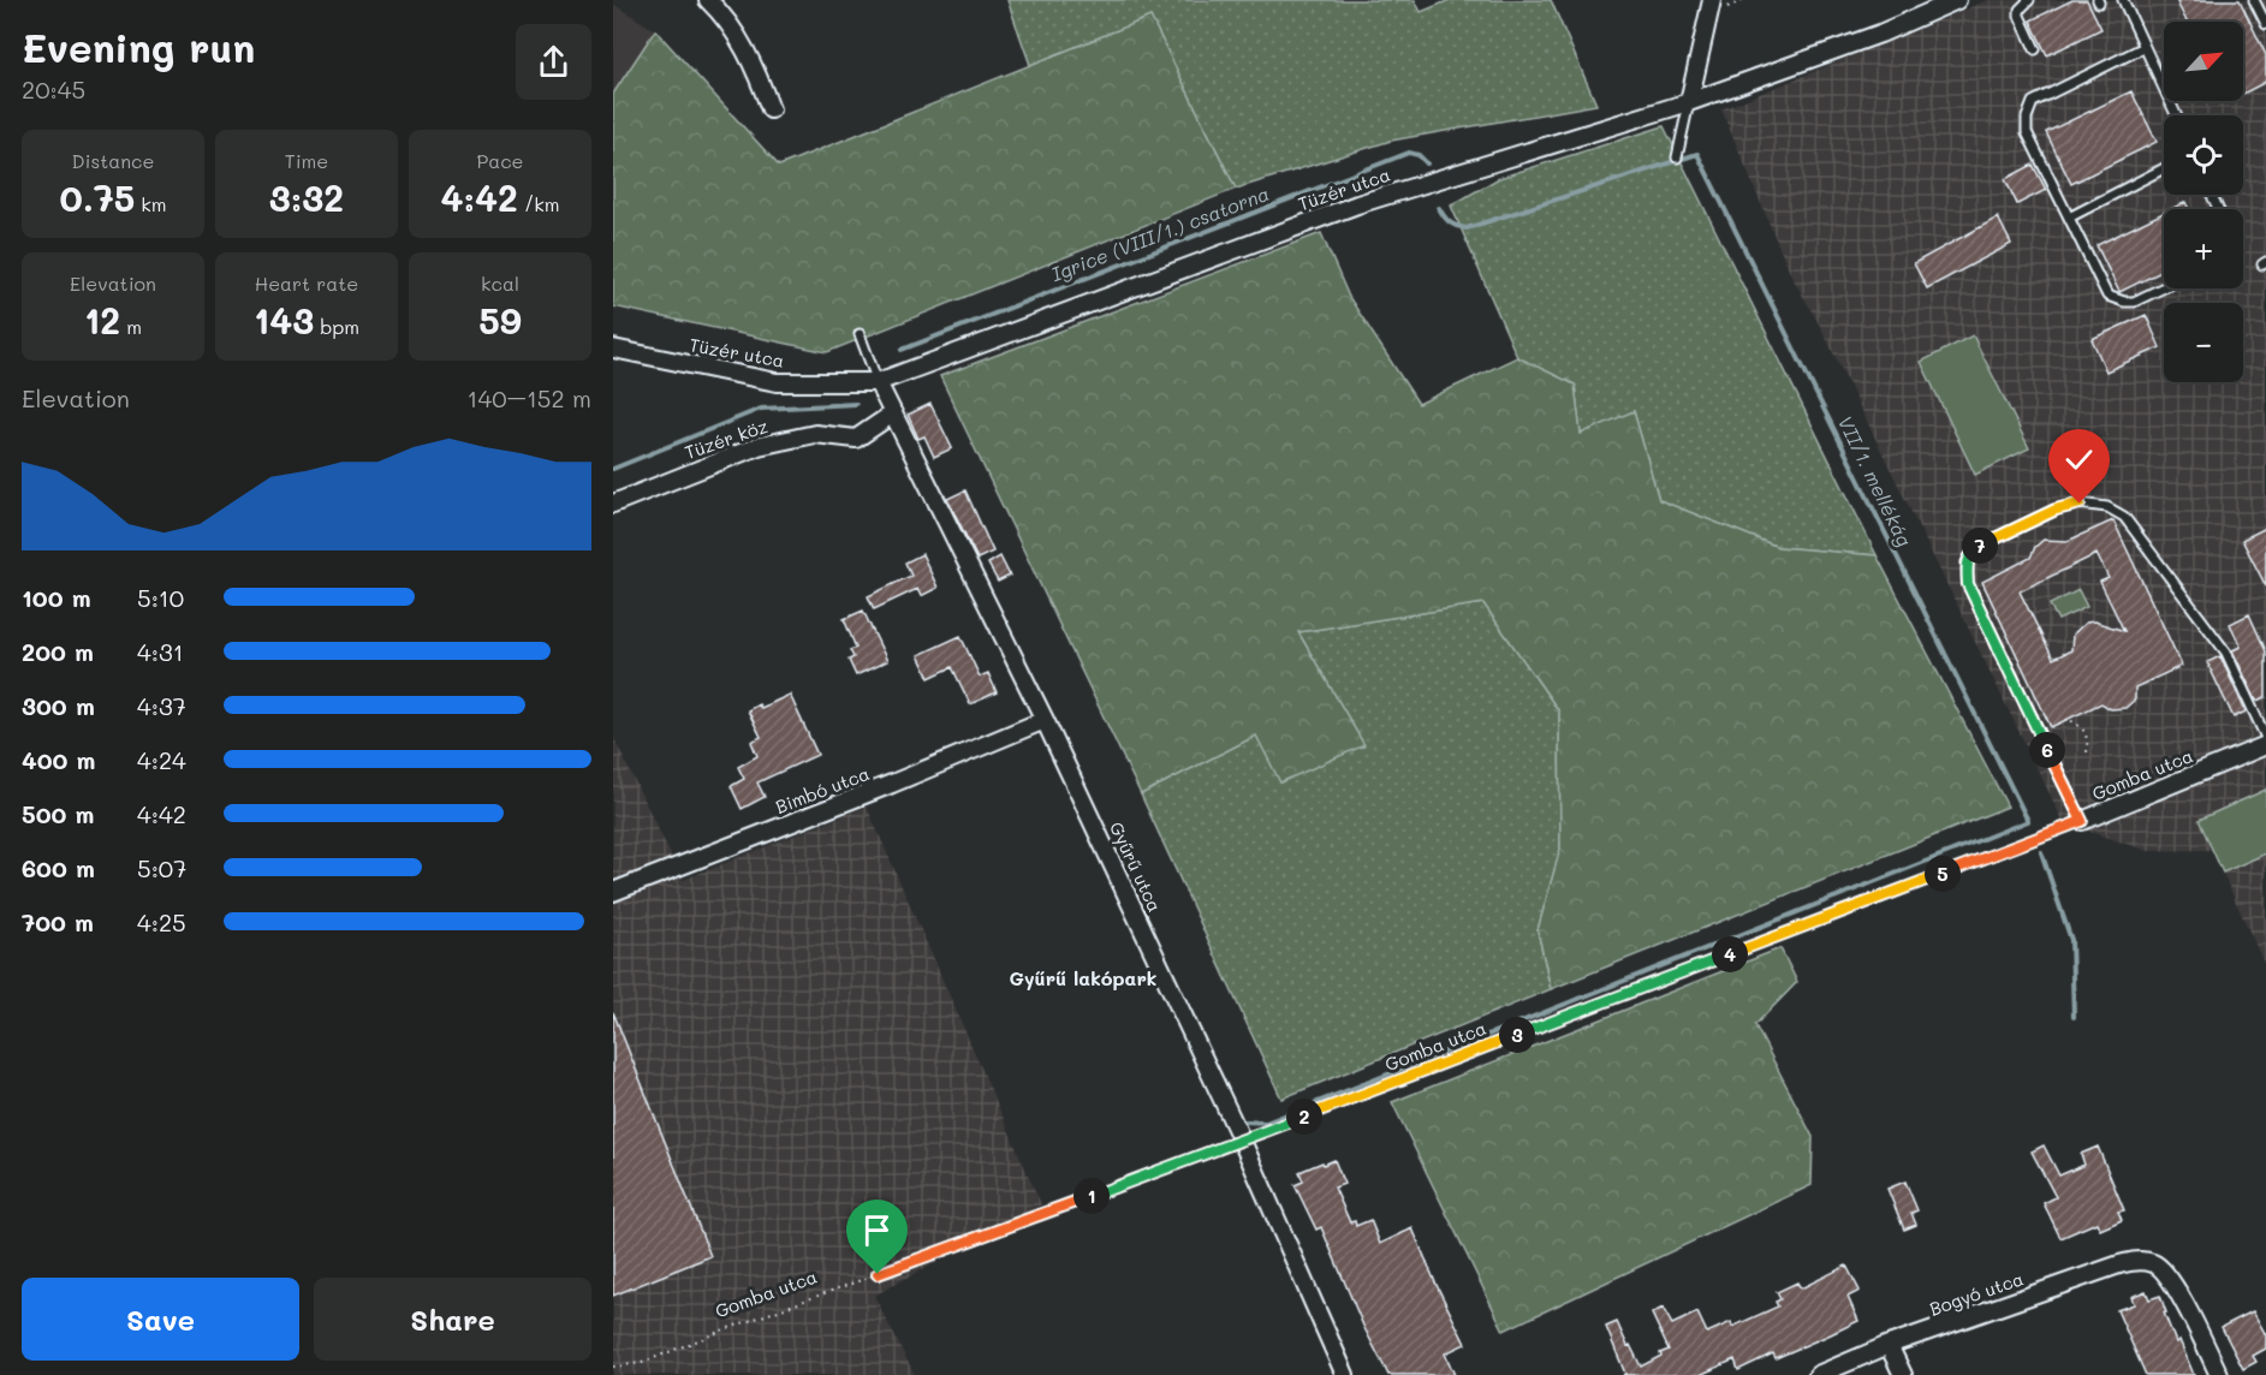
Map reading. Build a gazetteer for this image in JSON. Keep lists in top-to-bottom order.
{
  "streets": {
    "street": [
      "Tüzér utca",
      "Tüzér köz",
      "Gomba utca",
      "Bimbó utca",
      "Gyűrű utca",
      "Bogyó utca"
    ]
  },
  "crossings": [
    ["Tüzér utca", "Gyűrű utca"],
    ["Tüzér köz", "Gyűrű utca"],
    ["Gomba utca", "Gyűrű utca"],
    ["Bimbó utca", "Gyűrű utca"]
  ],
  "districts": ["Gyűrű lakópark"],
  "water": ["Igrice (VIII/1.) csatorna", "VII/1. mellékág"],
  "north": "top right",
  "page": {
    "heading": ["Evening run", "20:45"],
    "map_buttons": ["+", "−"],
    "stats": [
      ["Distance", "0.75 km"],
      ["Time", "3:32"],
      ["Pace", "4:42 /km"],
      ["Elevation", "12 m"],
      ["Heart rate", "143 bpm"],
      ["kcal", "59"]
    ],
    "chart": ["Elevation", "140–152 m"],
    "pins": [
      "7",
      "6",
      "5",
      "4",
      "3",
      "2",
      "1"
    ],
    "list": [
      {
        "name": "100 m",
        "note": "5:10"
      },
      {
        "name": "200 m",
        "note": "4:31"
      },
      {
        "name": "300 m",
        "note": "4:37"
      },
      {
        "name": "400 m",
        "note": "4:24"
      },
      {
        "name": "500 m",
        "note": "4:42"
      },
      {
        "name": "600 m",
        "note": "5:07"
      },
      {
        "name": "700 m",
        "note": "4:25"
      }
    ],
    "buttons": ["Save", "Share"]
  }
}
